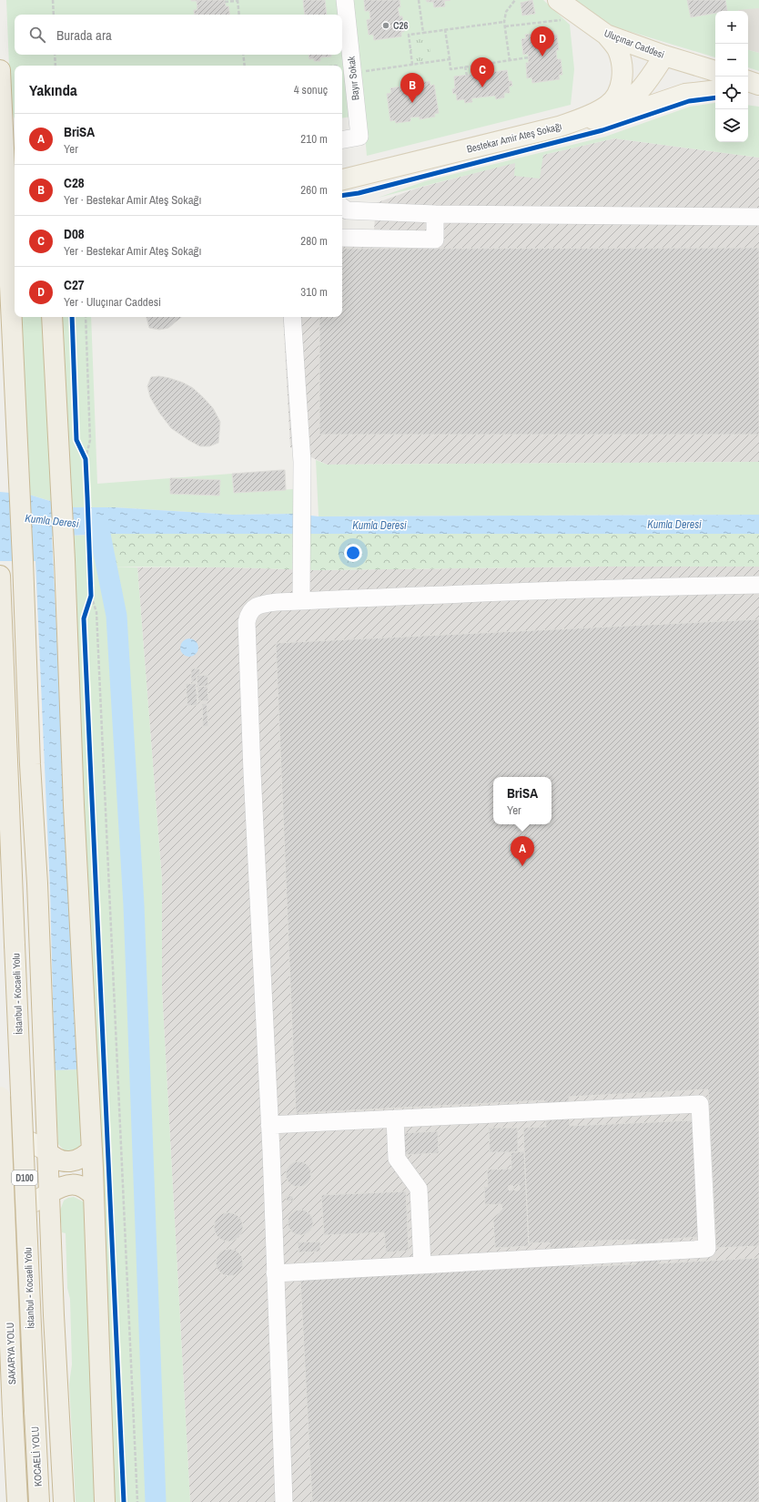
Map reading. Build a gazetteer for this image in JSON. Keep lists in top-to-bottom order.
{
  "streets": {
    "highway": [
      "İstanbul - Kocaeli Yolu",
      "D100",
      "SAKARYA YOLU",
      "KOCAELİ YOLU"
    ],
    "main road": ["Uluçınar Caddesi", "Bestekar Amir Ateş Sokağı"],
    "lane": ["Bayır Sokak"]
  },
  "crossings": [
    ["Uluçınar Caddesi", "Bestekar Amir Ateş Sokağı"],
    ["İstanbul - Kocaeli Yolu", "KOCAELİ YOLU"]
  ],
  "water": ["Kumla Deresi"],
  "places": ["C26"],
  "page": {
    "map_buttons": ["+", "−"],
    "search": "Burada ara",
    "pins": [
      "D",
      "C",
      "B",
      "A"
    ],
    "heading": ["Yakında", "4 sonuç"],
    "list": [
      {
        "mark": "A",
        "name": "BriSA",
        "note": "Yer",
        "value": "210 m"
      },
      {
        "mark": "B",
        "name": "C28",
        "note": "Yer · Bestekar Amir Ateş Sokağı",
        "value": "260 m"
      },
      {
        "mark": "C",
        "name": "D08",
        "note": "Yer · Bestekar Amir Ateş Sokağı",
        "value": "280 m"
      },
      {
        "mark": "D",
        "name": "C27",
        "note": "Yer · Uluçınar Caddesi",
        "value": "310 m"
      }
    ],
    "popup": ["BriSA", "Yer"]
  }
}
